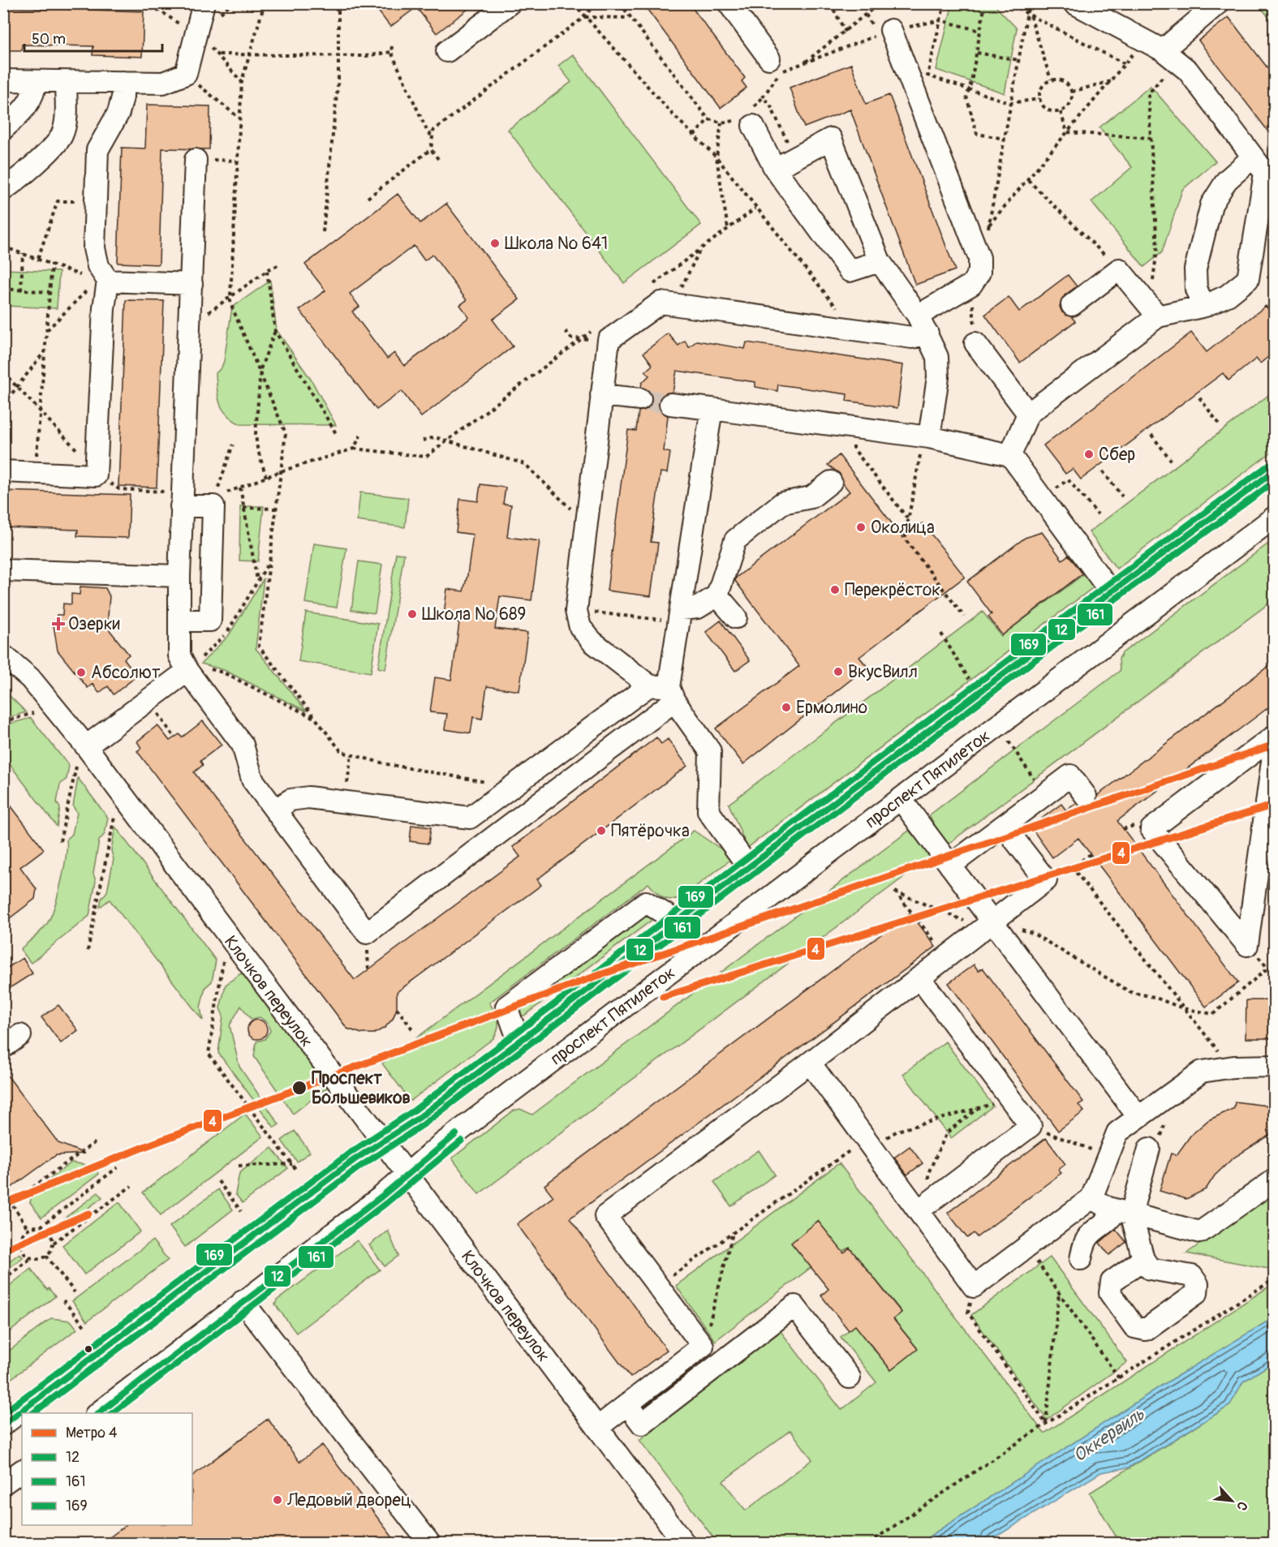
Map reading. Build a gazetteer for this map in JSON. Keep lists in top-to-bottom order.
{
  "streets": {
    "street": ["проспект Пятилеток", "Клочков переулок"]
  },
  "crossings": [
    ["проспект Пятилеток", "Клочков переулок"]
  ],
  "water": ["Оккервиль"],
  "places": {
    "other": [
      "Школа № 641",
      "Сбер",
      "Околица",
      "Перекрёсток",
      "Школа № 689",
      "ВкусВилл",
      "Абсолют",
      "Ермолино",
      "Пятёрочка",
      "Проспект Большевиков",
      "Ледовый дворец"
    ],
    "health": ["Озерки"]
  },
  "lines": [
    "transit line 169",
    "transit line 12",
    "transit line 161",
    "metro line 4"
  ],
  "legend": [
    "Метро 4",
    "12",
    "161",
    "169"
  ],
  "scale_bar": "50 m",
  "north": "bottom right"
}
